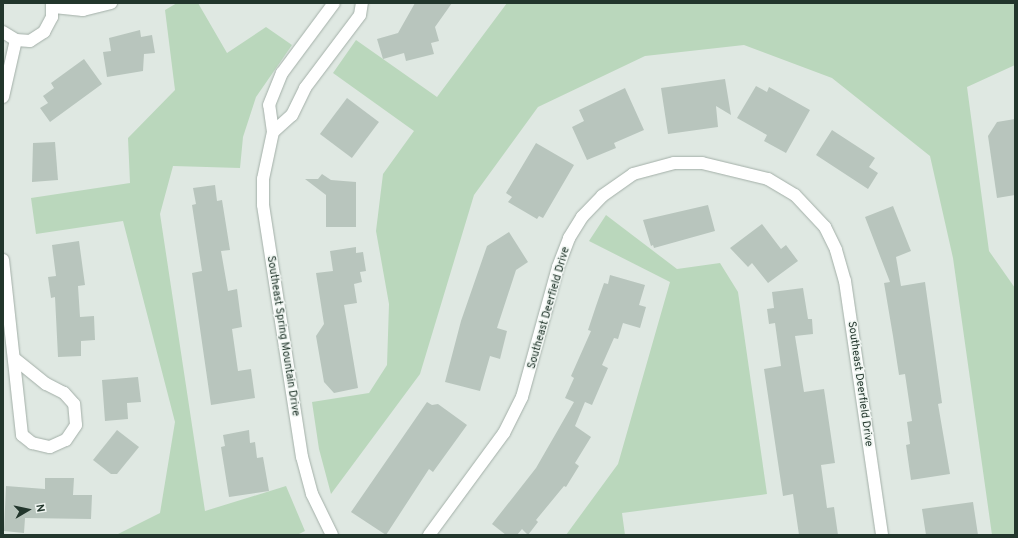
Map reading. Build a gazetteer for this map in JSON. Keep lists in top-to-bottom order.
{
  "streets": {
    "street": ["Southeast Deerfield Drive", "Southeast Spring Mountain Drive"]
  },
  "north": "right"
}
